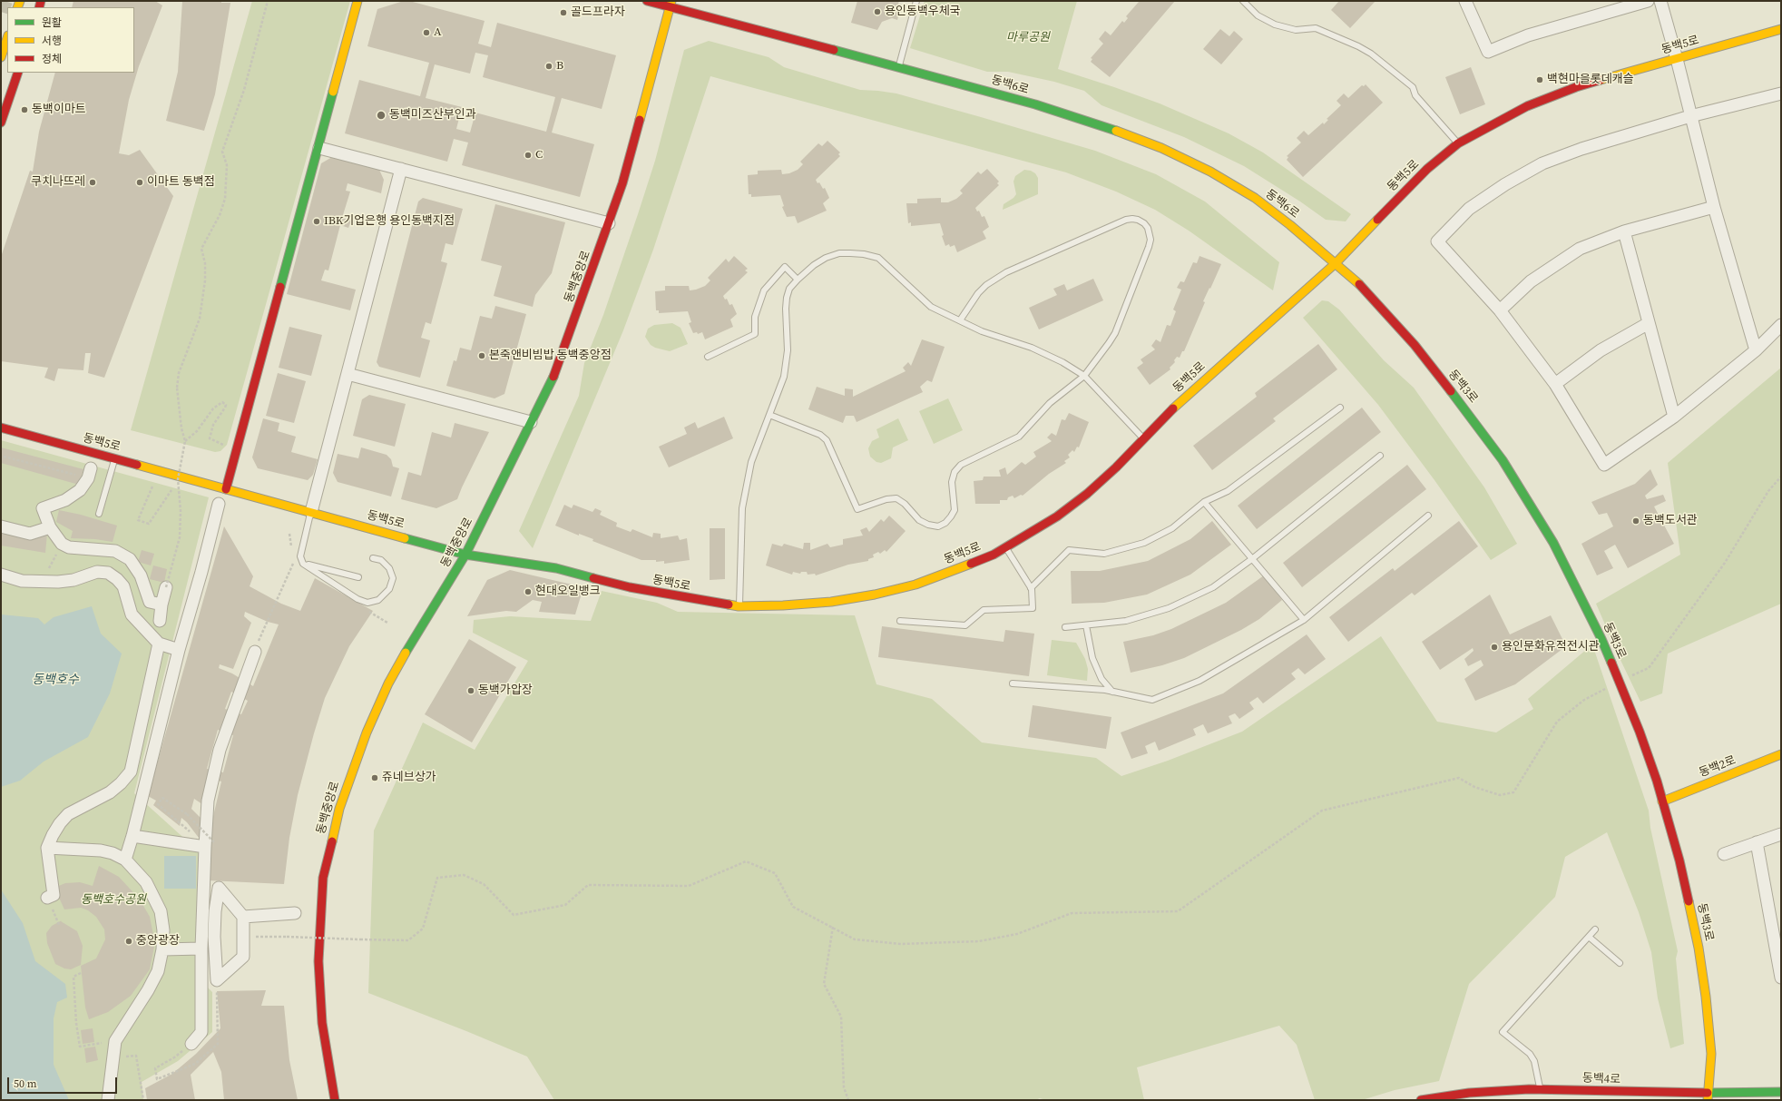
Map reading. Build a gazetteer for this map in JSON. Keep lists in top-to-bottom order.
{
  "streets": {
    "street": [
      "동백5로",
      "동백6로",
      "동백중앙로",
      "동백3로",
      "동백2로",
      "동백4로"
    ]
  },
  "crossings": [
    ["동백5로", "동백6로"],
    ["동백5로", "동백중앙로"],
    ["동백5로", "동백3로"],
    ["동백6로", "동백중앙로"],
    ["동백6로", "동백3로"],
    ["동백3로", "동백2로"],
    ["동백3로", "동백4로"]
  ],
  "water": ["동백호수"],
  "parks": ["마루공원", "동백호수공원"],
  "places": [
    "용인동백우체국",
    "골드프라자",
    "A",
    "B",
    "백현마을롯데캐슬",
    "동백이마트",
    "동백미즈산부인과",
    "C",
    "쿠치나뜨레",
    "이마트 동백점",
    "IBK기업은행 용인동백지점",
    "본죽앤비빔밥 동백중앙점",
    "동백도서관",
    "현대오일뱅크",
    "용인문화유적전시관",
    "동백가압장",
    "쥬네브상가",
    "중앙광장"
  ],
  "legend": ["원활", "서행", "정체"],
  "scale_bar": "50 m"
}
